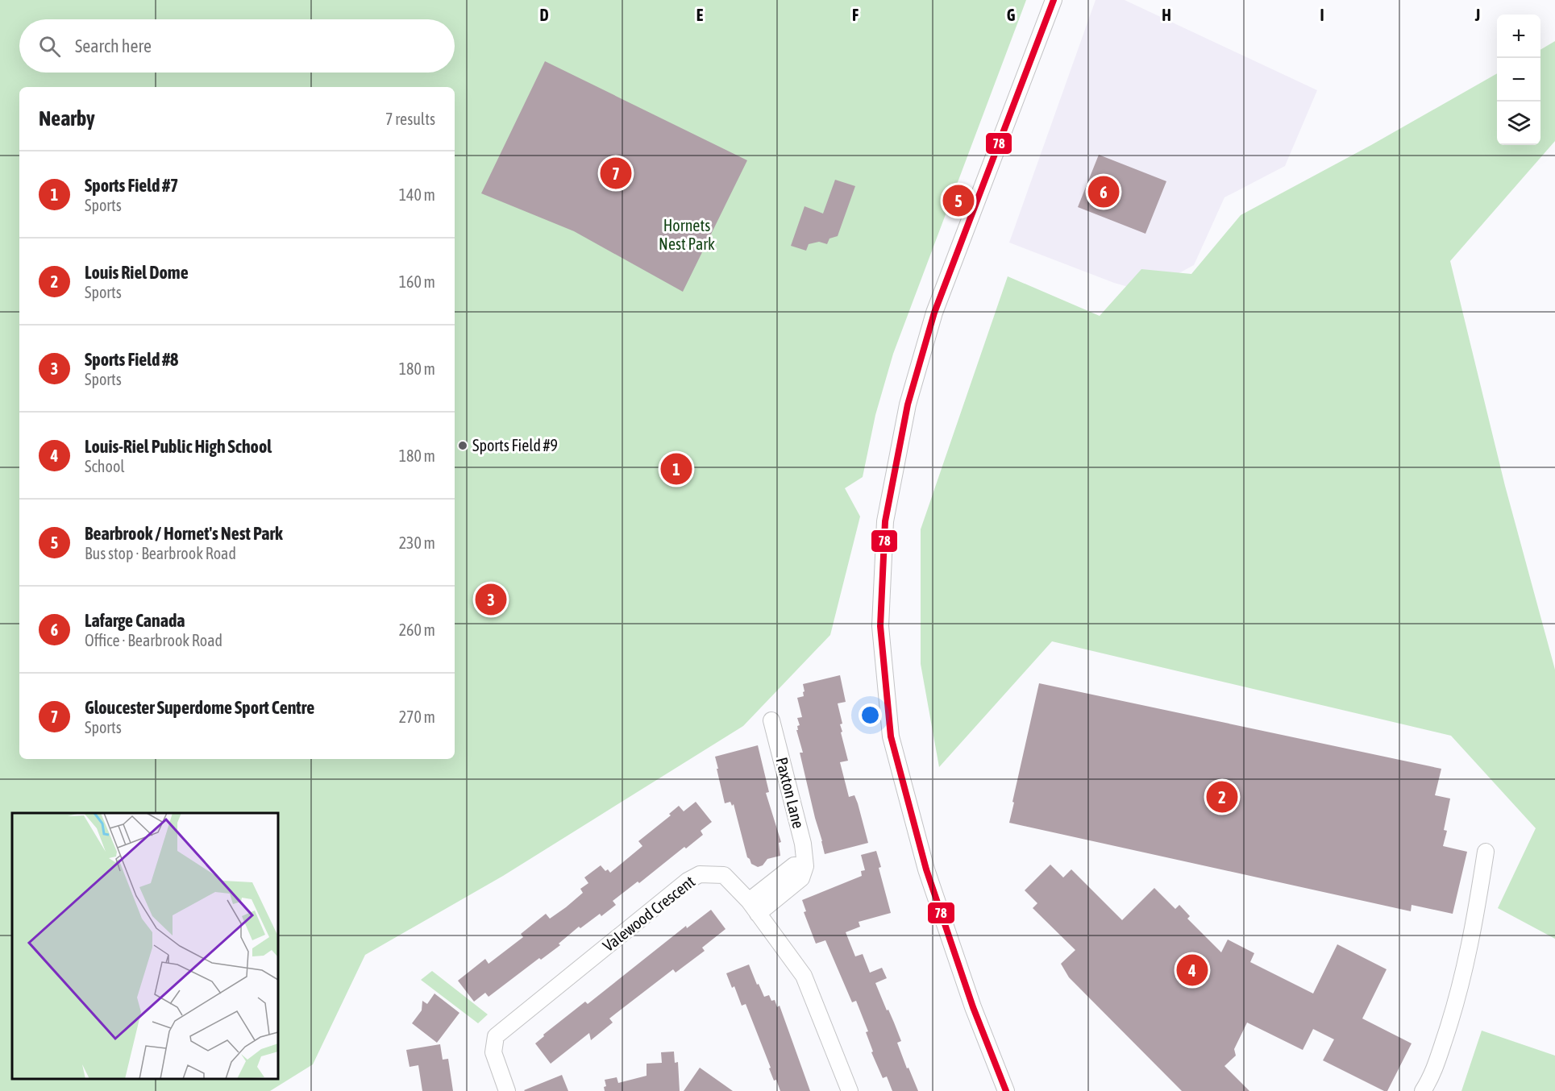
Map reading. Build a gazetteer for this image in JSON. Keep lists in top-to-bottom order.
{
  "streets": {
    "street": ["Paxton Lane", "Valewood Crescent"]
  },
  "crossings": [
    ["Paxton Lane", "Valewood Crescent"]
  ],
  "parks": ["Hornets Nest Park"],
  "places": ["Sports Field #9"],
  "lines": ["transit line 78"],
  "page": {
    "map_buttons": ["+", "−"],
    "search": "Search here",
    "heading": ["Nearby", "7 results"],
    "list": [
      {
        "mark": "1",
        "name": "Sports Field #7",
        "note": "Sports",
        "value": "140 m"
      },
      {
        "mark": "2",
        "name": "Louis Riel Dome",
        "note": "Sports",
        "value": "160 m"
      },
      {
        "mark": "3",
        "name": "Sports Field #8",
        "note": "Sports",
        "value": "180 m"
      },
      {
        "mark": "4",
        "name": "Louis-Riel Public High School",
        "note": "School",
        "value": "180 m"
      },
      {
        "mark": "5",
        "name": "Bearbrook / Hornet's Nest Park",
        "note": "Bus stop · Bearbrook Road",
        "value": "230 m"
      },
      {
        "mark": "6",
        "name": "Lafarge Canada",
        "note": "Office · Bearbrook Road",
        "value": "260 m"
      },
      {
        "mark": "7",
        "name": "Gloucester Superdome Sport Centre",
        "note": "Sports",
        "value": "270 m"
      }
    ],
    "pins": [
      "7",
      "6",
      "5",
      "1",
      "3",
      "2",
      "4"
    ]
  },
  "grid": {
    "columns": [
      "D",
      "E",
      "F",
      "G",
      "H",
      "I",
      "J"
    ]
  }
}
